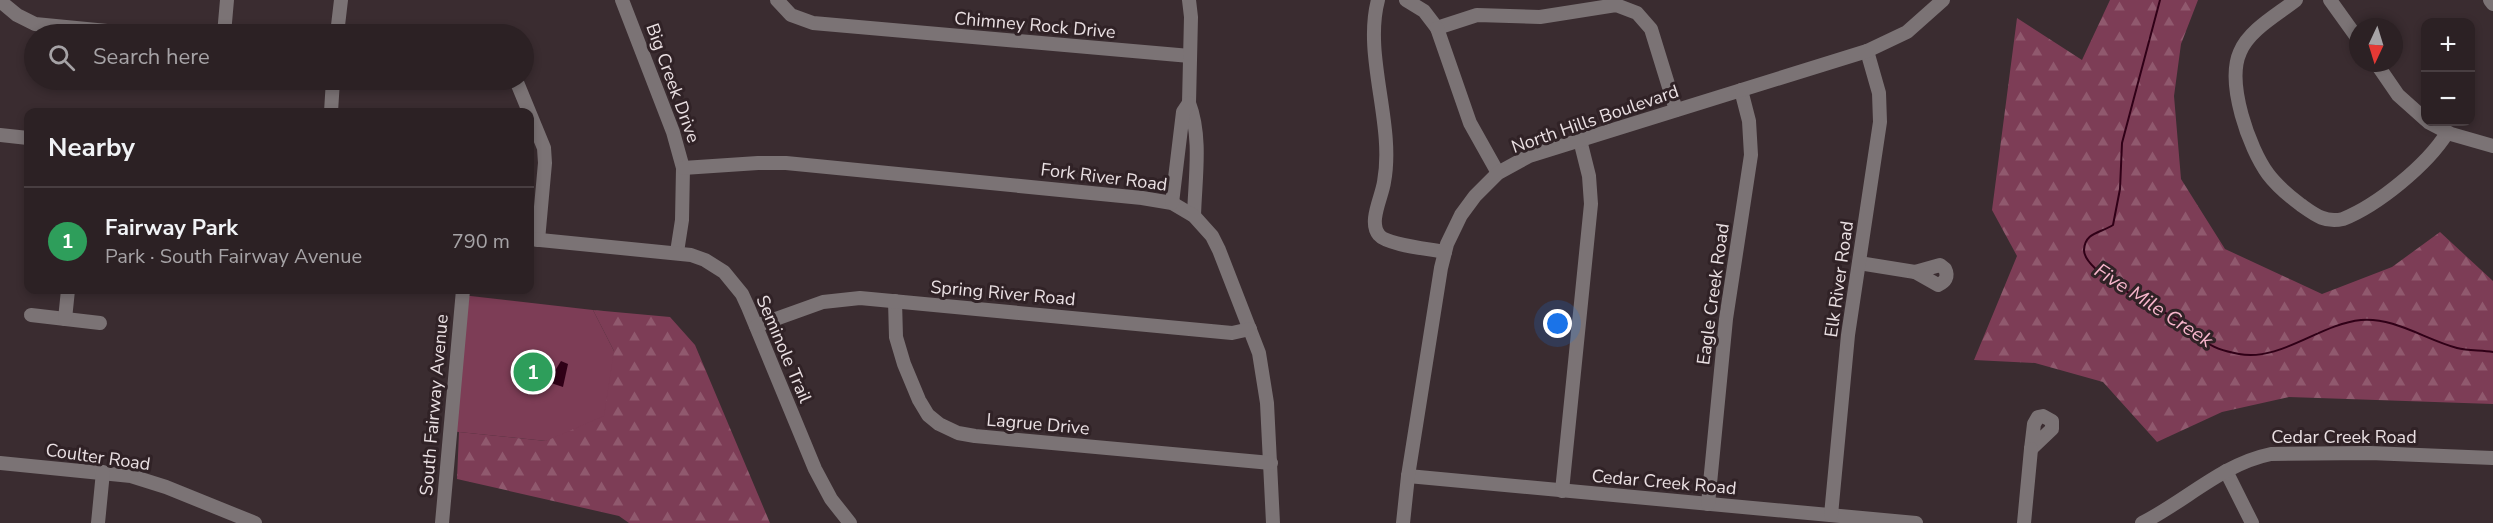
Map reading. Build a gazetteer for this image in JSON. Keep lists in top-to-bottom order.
{
  "streets": {
    "street": [
      "Chimney Rock Drive",
      "Big Creek Drive",
      "North Hills Boulevard",
      "Fork River Road",
      "Elk River Road",
      "Spring River Road",
      "Eagle Creek Road",
      "Seminole Trail",
      "South Fairway Avenue",
      "Lagrue Drive",
      "Cedar Creek Road",
      "Coulter Road"
    ]
  },
  "crossings": [
    ["Big Creek Drive", "Fork River Road"],
    ["Big Creek Drive", "Seminole Trail"],
    ["North Hills Boulevard", "Elk River Road"],
    ["North Hills Boulevard", "Eagle Creek Road"],
    ["North Hills Boulevard", "Cedar Creek Road"],
    ["Fork River Road", "Spring River Road"],
    ["Fork River Road", "Lagrue Drive"],
    ["Elk River Road", "Cedar Creek Road"],
    ["Spring River Road", "Seminole Trail"],
    ["Spring River Road", "Lagrue Drive"],
    ["Eagle Creek Road", "Cedar Creek Road"]
  ],
  "water": ["Five Mile Creek"],
  "north": "bottom",
  "page": {
    "map_buttons": ["+", "−"],
    "search": "Search here",
    "heading": "Nearby",
    "list": [
      {
        "mark": "1",
        "name": "Fairway Park",
        "note": "Park · South Fairway Avenue",
        "value": "790 m"
      }
    ],
    "pins": "1"
  }
}
